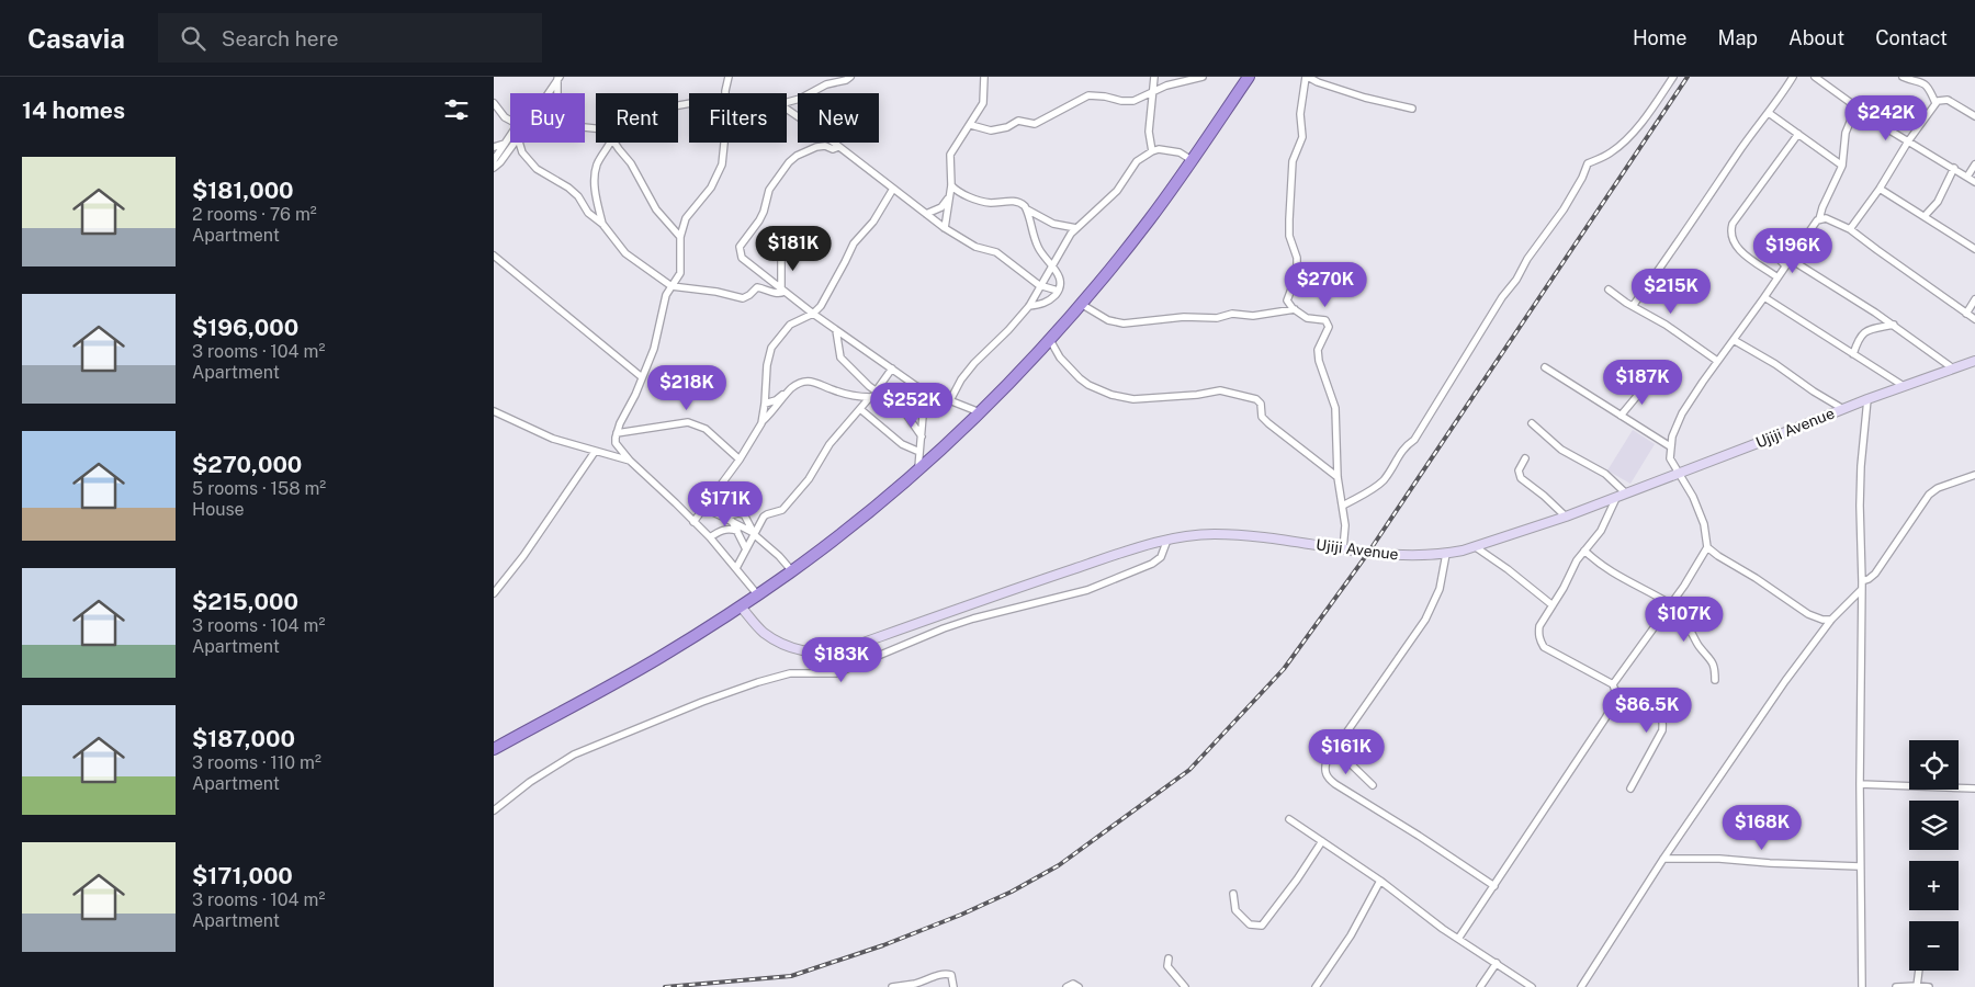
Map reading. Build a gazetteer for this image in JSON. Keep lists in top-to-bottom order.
{
  "streets": {
    "main road": ["Ujiji Avenue"]
  },
  "page": {
    "header": "Casavia",
    "search": "Search here",
    "nav": [
      "Home",
      "Map",
      "About",
      "Contact"
    ],
    "heading": "14 homes",
    "chip": [
      "Buy",
      "Rent",
      "Filters",
      "New"
    ],
    "price": [
      "$242K",
      "$181K",
      "$196K",
      "$270K",
      "$215K",
      "$187K",
      "$218K",
      "$252K",
      "$171K",
      "$107K",
      "$183K",
      "$86.5K",
      "$161K",
      "$168K"
    ],
    "list": [
      {
        "name": "$181,000",
        "note": "2 rooms · 76 m² · Apartment"
      },
      {
        "name": "$196,000",
        "note": "3 rooms · 104 m² · Apartment"
      },
      {
        "name": "$270,000",
        "note": "5 rooms · 158 m² · House"
      },
      {
        "name": "$215,000",
        "note": "3 rooms · 104 m² · Apartment"
      },
      {
        "name": "$187,000",
        "note": "3 rooms · 110 m² · Apartment"
      },
      {
        "name": "$171,000",
        "note": "3 rooms · 104 m² · Apartment"
      }
    ],
    "map_buttons": ["+", "−"]
  }
}
